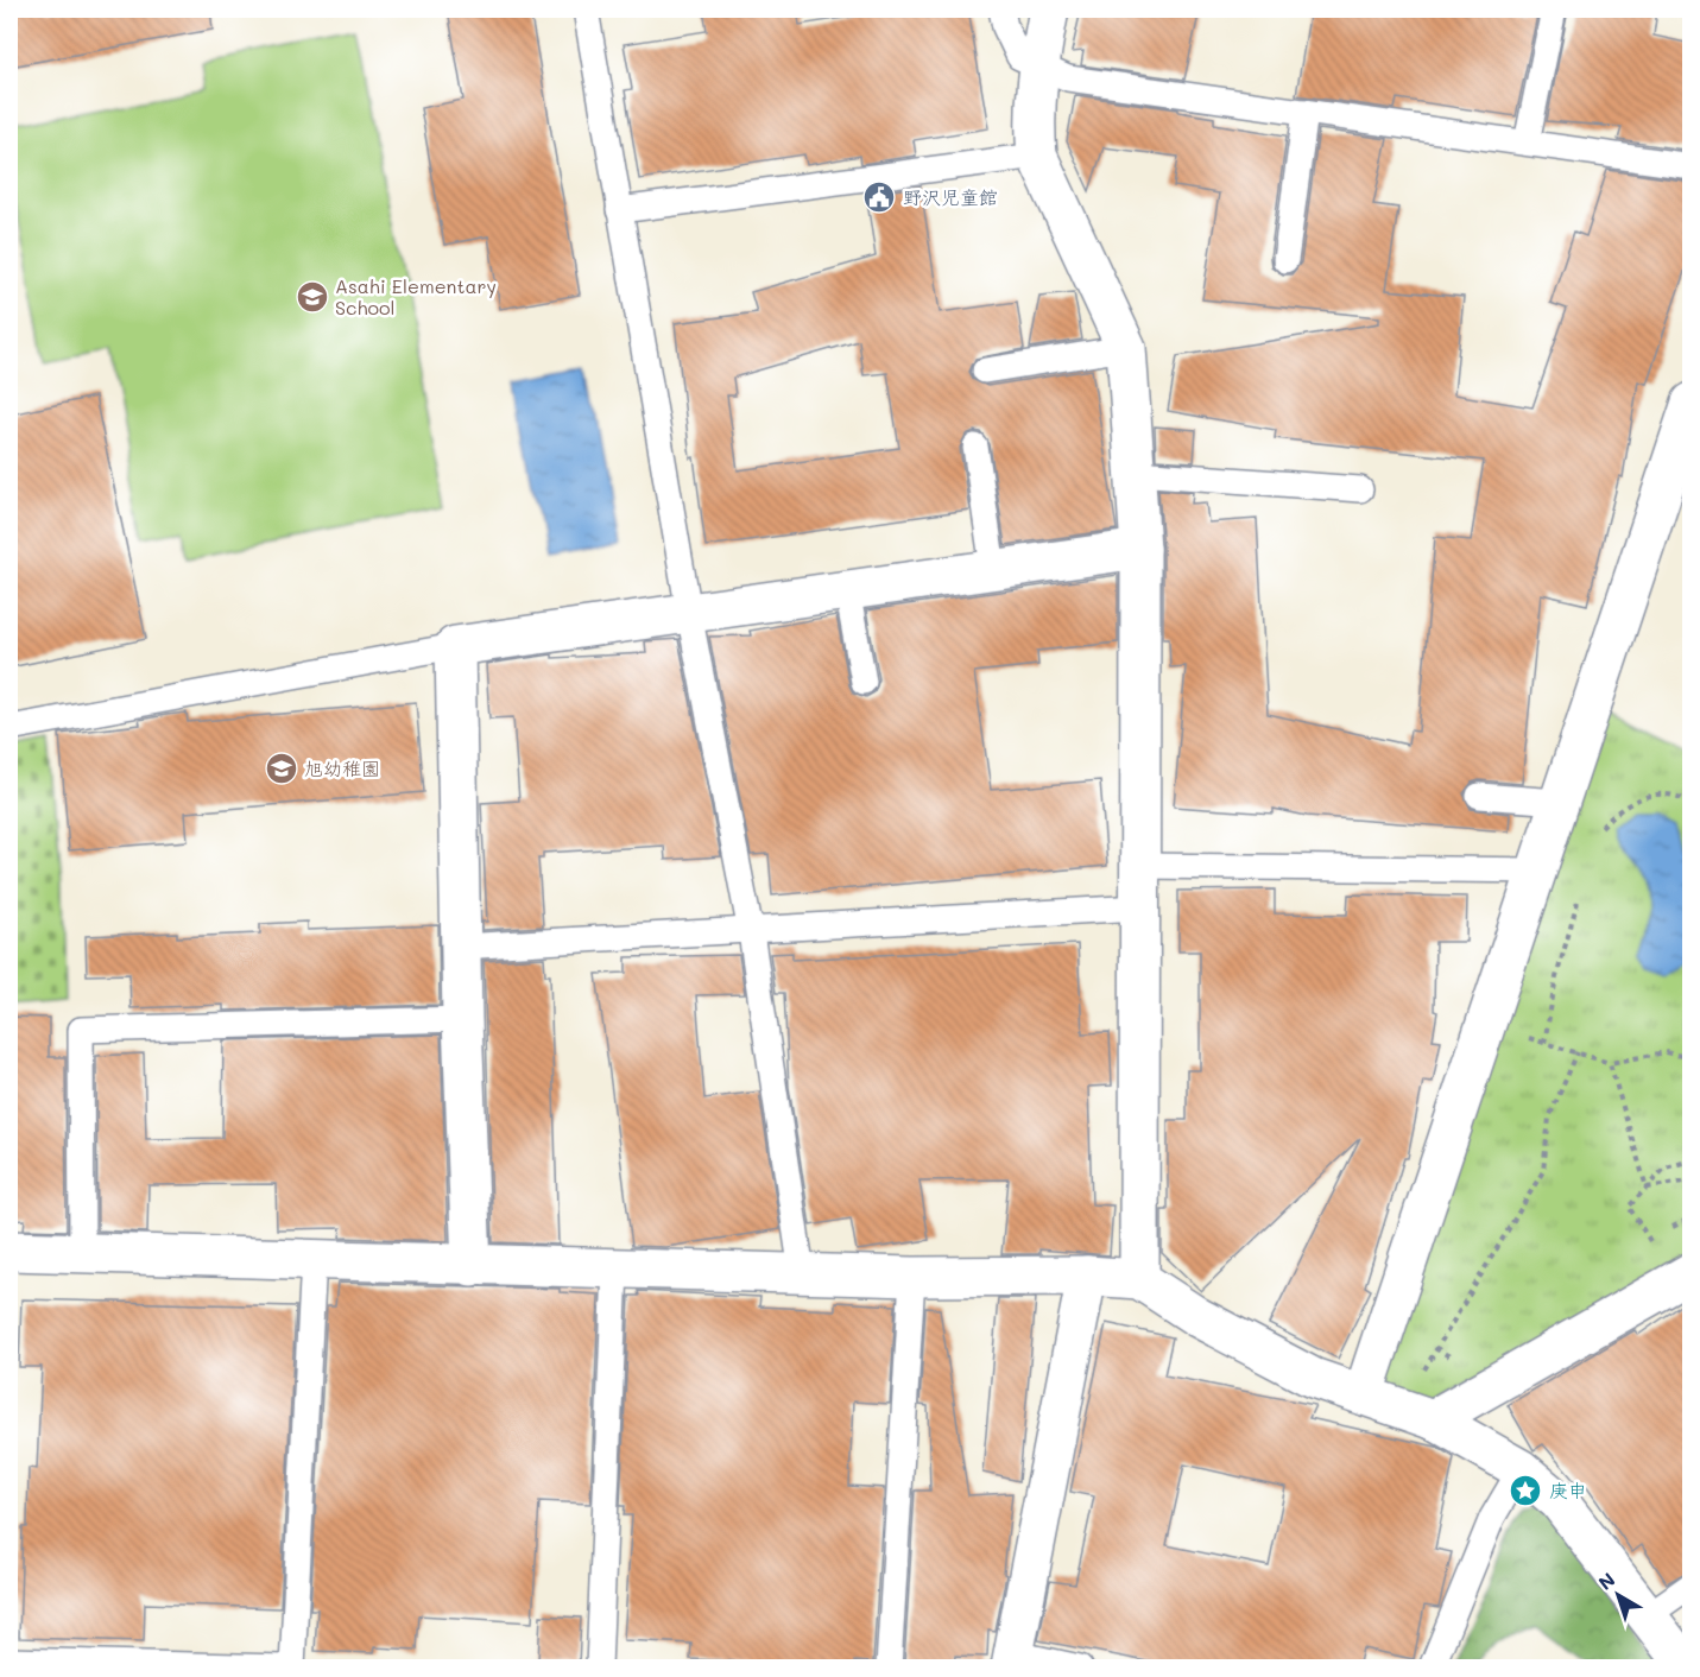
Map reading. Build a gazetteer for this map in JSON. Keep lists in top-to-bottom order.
{
  "places": {
    "public building": ["野沢児童館"],
    "school or university": ["Asahi Elementary School", "旭幼稚園"],
    "place": ["庚申"]
  },
  "north": "top left"
}
